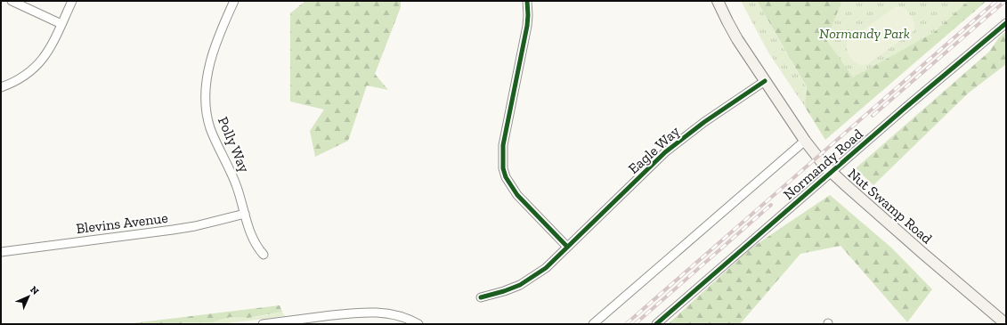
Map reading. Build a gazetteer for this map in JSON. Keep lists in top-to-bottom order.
{
  "streets": {
    "main road": ["Nut Swamp Road"],
    "street": [
      "Polly Way",
      "Eagle Way",
      "Normandy Road",
      "Blevins Avenue"
    ]
  },
  "crossings": [
    ["Polly Way", "Blevins Avenue"],
    ["Eagle Way", "Nut Swamp Road"],
    ["Normandy Road", "Nut Swamp Road"]
  ],
  "parks": ["Normandy Park"],
  "north": "top right"
}
